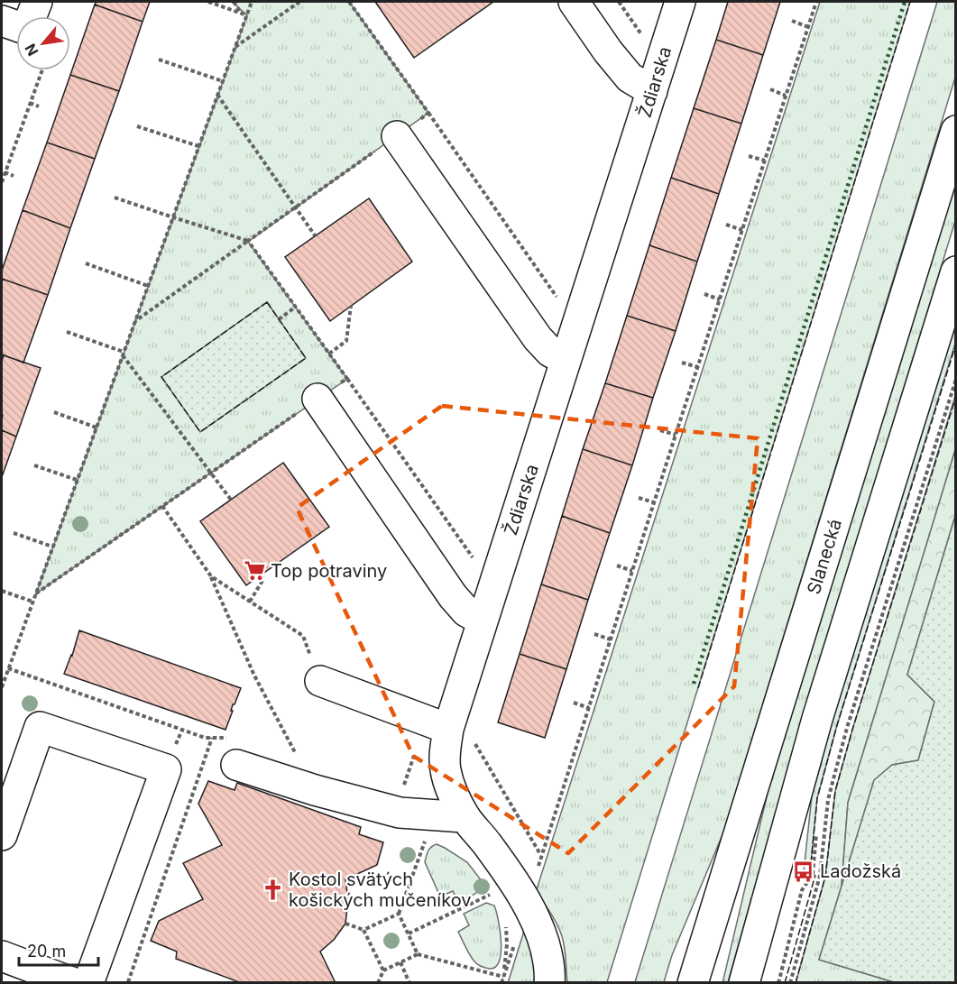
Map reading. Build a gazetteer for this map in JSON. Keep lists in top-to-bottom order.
{
  "streets": {
    "main road": ["Ždiarska", "Slanecká"]
  },
  "places": {
    "supermarket": ["Top potraviny"],
    "bus stop": ["Ladožská"],
    "church": ["Kostol svätých košických mučeníkov"]
  },
  "scale_bar": "20 m",
  "north": "bottom left"
}
